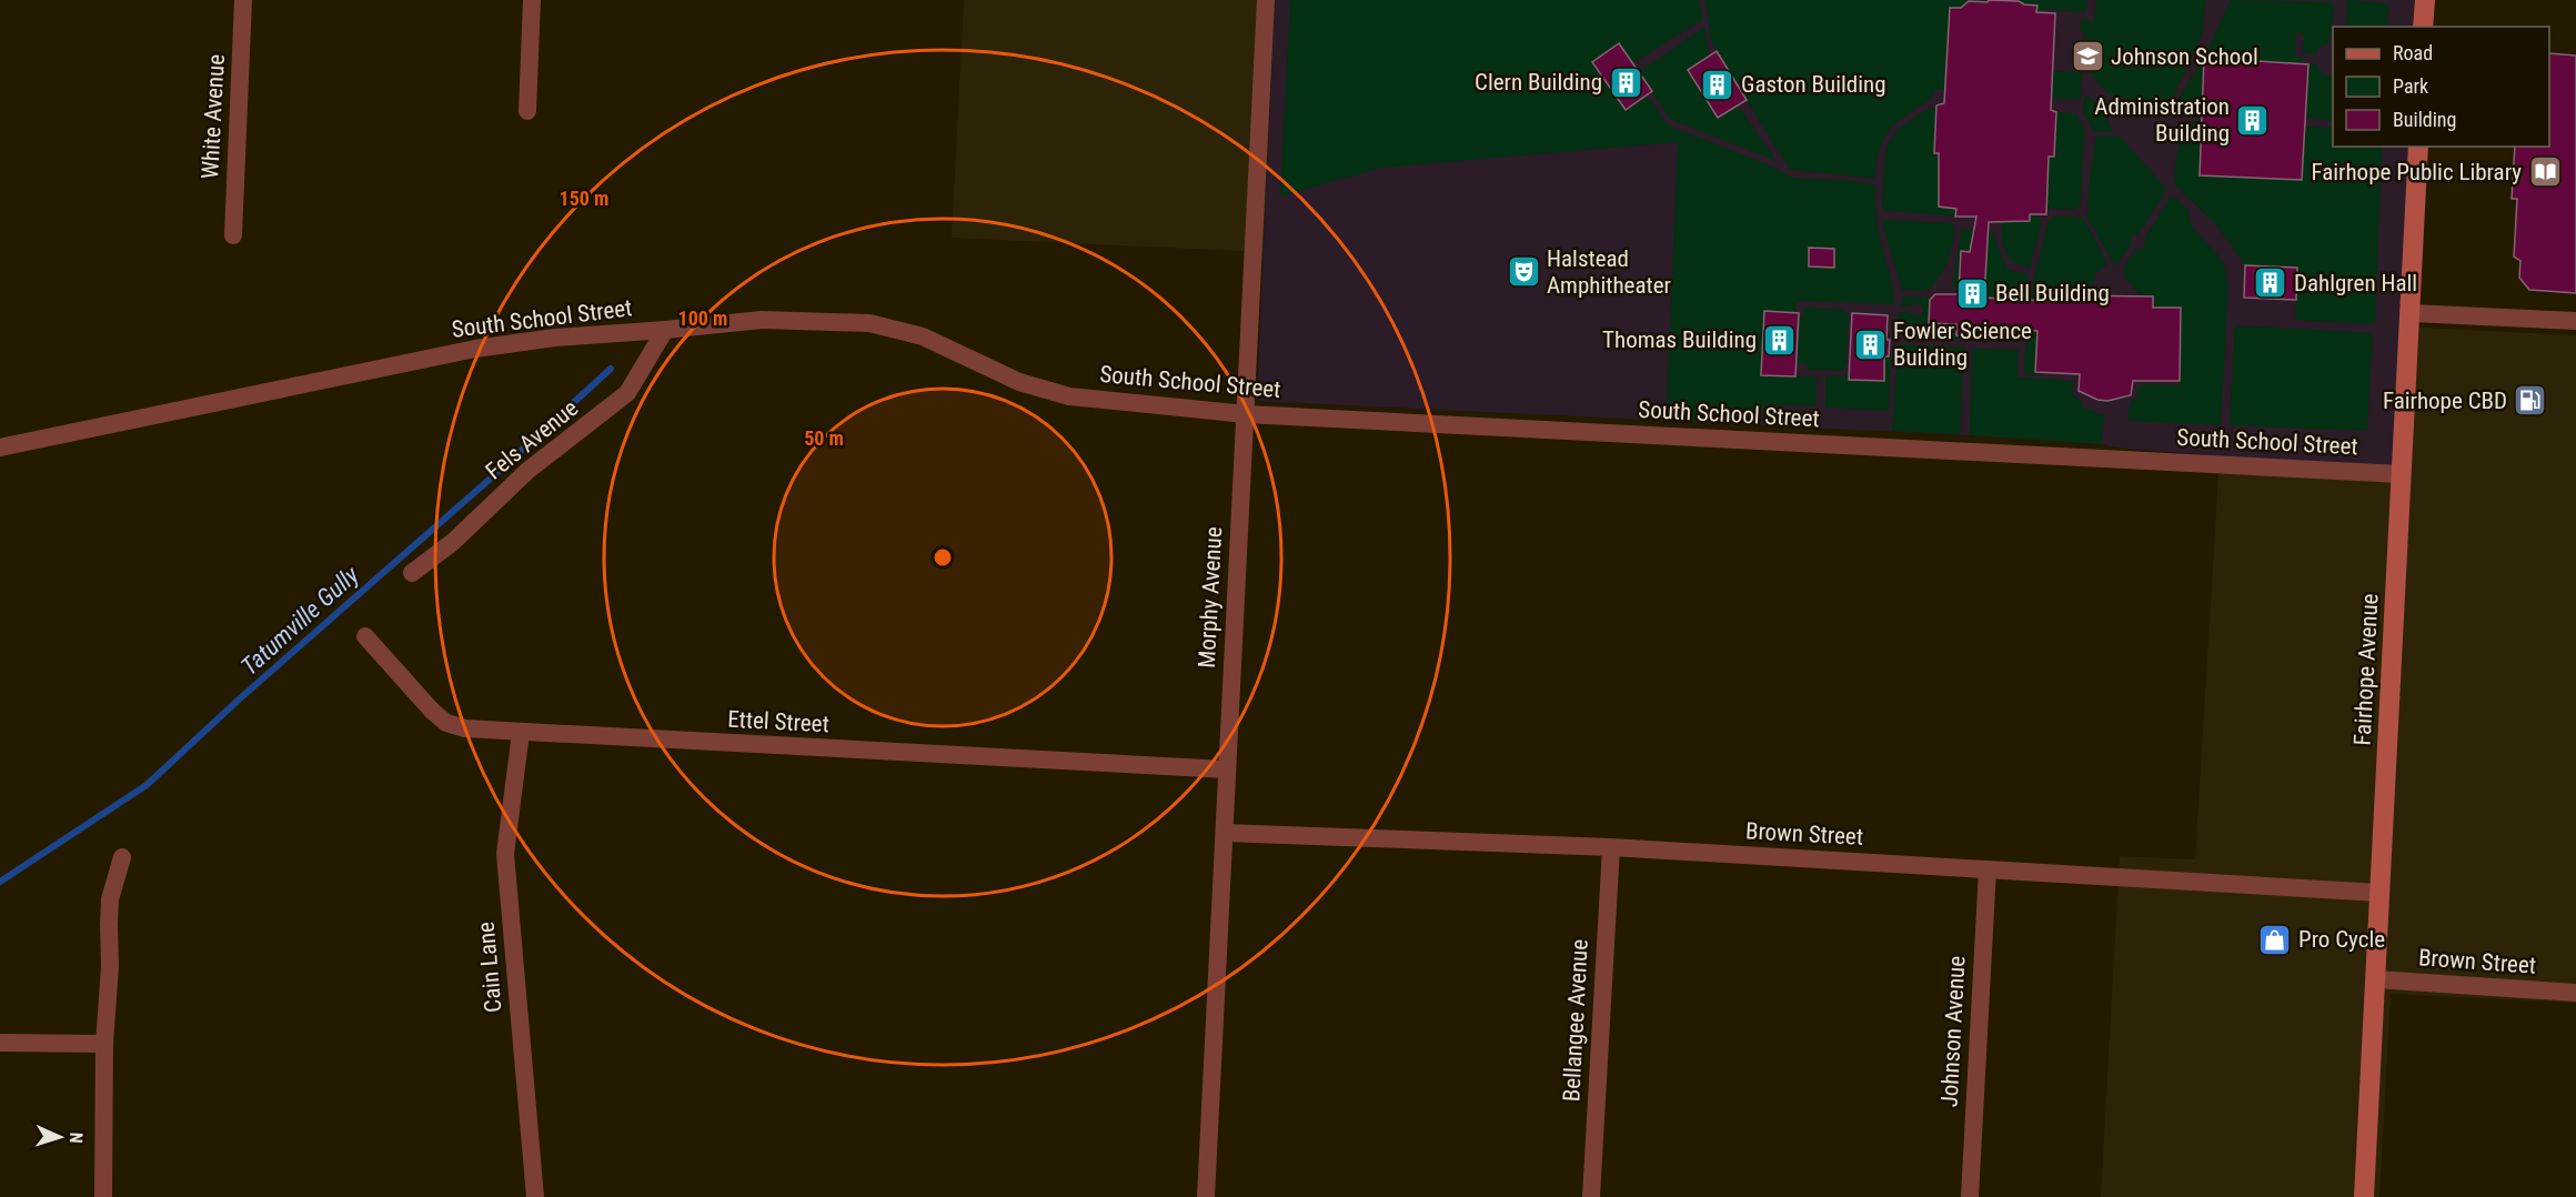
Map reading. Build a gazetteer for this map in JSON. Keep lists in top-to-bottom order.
{
  "streets": {
    "street": [
      "White Avenue",
      "South School Street",
      "Fels Avenue",
      "Morphy Avenue",
      "Fairhope Avenue",
      "Ettel Street",
      "Brown Street",
      "Cain Lane",
      "Bellangee Avenue",
      "Johnson Avenue"
    ]
  },
  "crossings": [
    ["South School Street", "Fels Avenue"],
    ["South School Street", "Morphy Avenue"],
    ["South School Street", "Fairhope Avenue"],
    ["Morphy Avenue", "Ettel Street"],
    ["Morphy Avenue", "Brown Street"],
    ["Fairhope Avenue", "Brown Street"],
    ["Ettel Street", "Cain Lane"],
    ["Brown Street", "Bellangee Avenue"],
    ["Brown Street", "Johnson Avenue"]
  ],
  "water": ["Tatumville Gully"],
  "places": {
    "school or university": ["Johnson School"],
    "building": [
      "Clern Building",
      "Gaston Building",
      "Administration Building",
      "Dahlgren Hall",
      "Bell Building",
      "Thomas Building",
      "Fowler Science Building"
    ],
    "library": ["Fairhope Public Library"],
    "theatre": ["Halstead Amphitheater"],
    "fuel station": ["Fairhope CBD"],
    "shop": ["Pro Cycle"]
  },
  "legend": ["Road", "Park", "Building"],
  "north": "right",
  "rings": ["150 m", "100 m", "50 m"]
}
